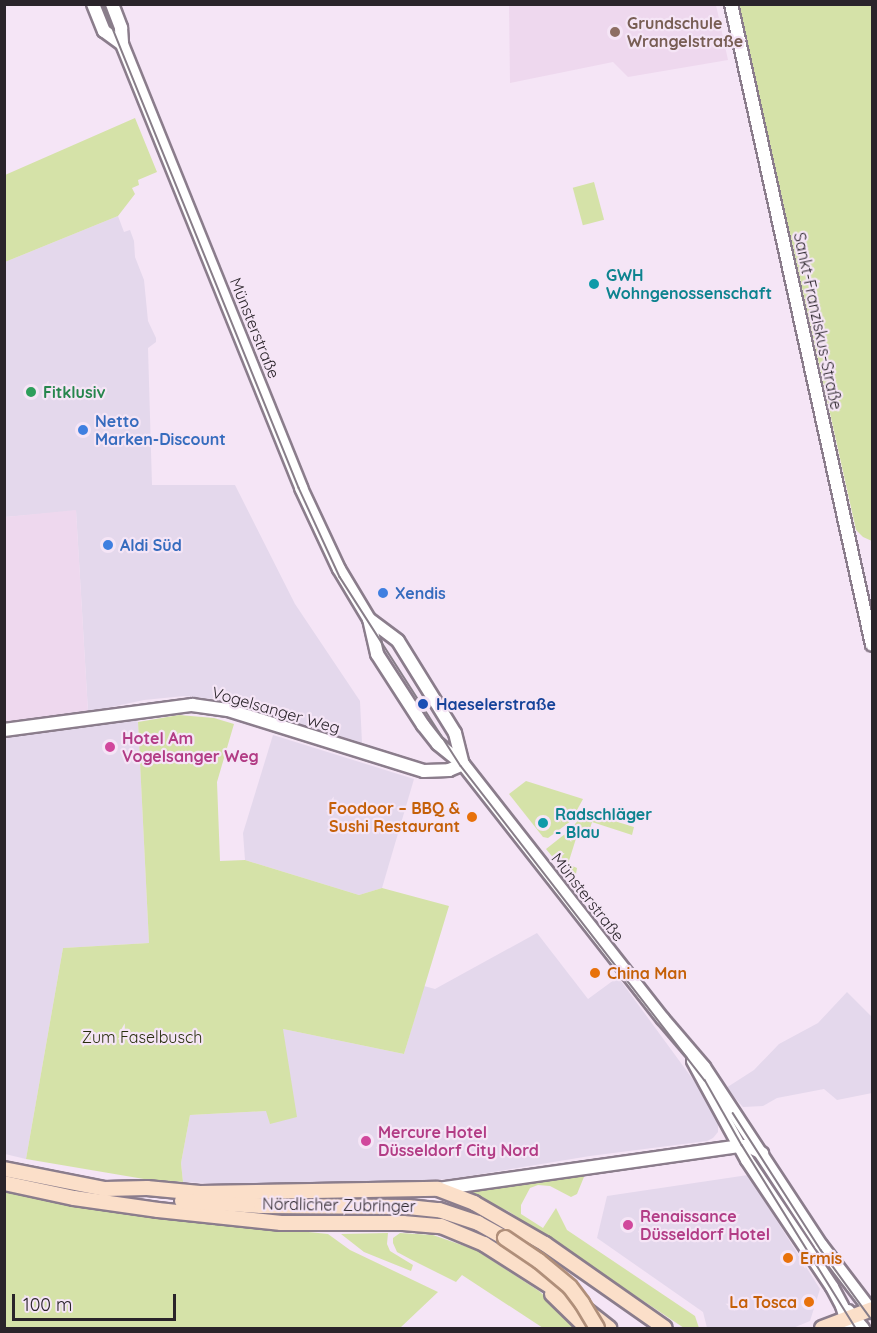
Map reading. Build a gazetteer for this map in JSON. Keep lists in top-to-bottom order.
{
  "streets": {
    "main road": ["Nördlicher Zubringer"],
    "street": ["Sankt-Franziskus-Straße", "Münsterstraße", "Vogelsanger Weg"]
  },
  "crossings": [
    ["Münsterstraße", "Vogelsanger Weg"],
    ["Münsterstraße", "Nördlicher Zubringer"]
  ],
  "parks": ["Zum Faselbusch"],
  "places": [
    "Grundschule Wrangelstraße",
    "GWH Wohngenossenschaft",
    "Fitklusiv",
    "Netto Marken-Discount",
    "Aldi Süd",
    "Xendis",
    "Haeselerstraße",
    "Hotel Am Vogelsanger Weg",
    "Foodoor – BBQ & Sushi Restaurant",
    "Radschläger - Blau",
    "China Man",
    "Mercure Hotel Düsseldorf City Nord",
    "Renaissance Düsseldorf Hotel",
    "Ermis",
    "La Tosca"
  ],
  "scale_bar": "100 m"
}
